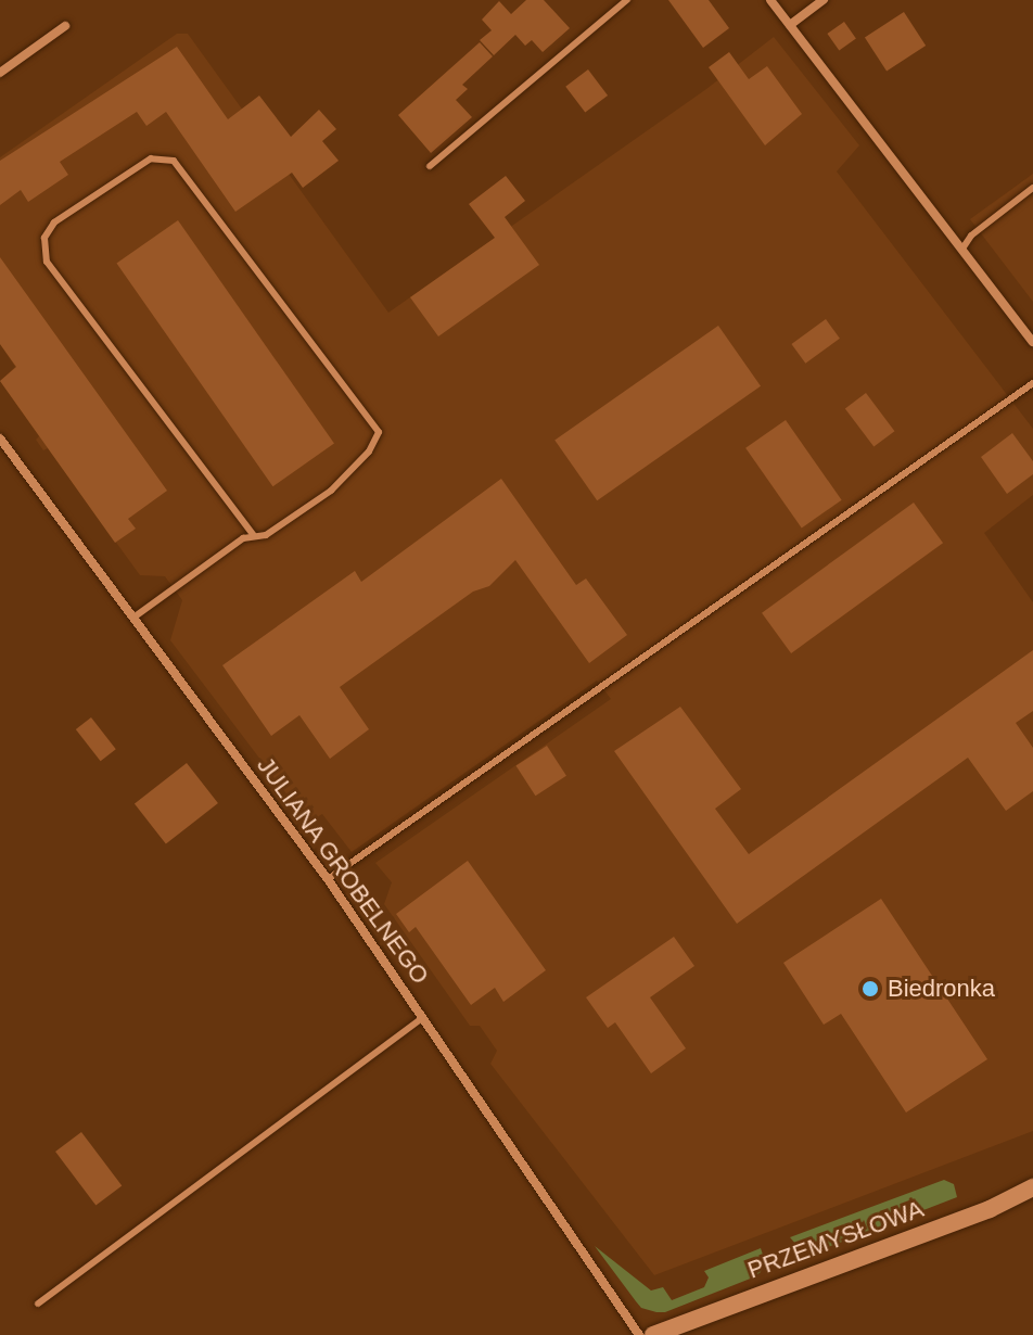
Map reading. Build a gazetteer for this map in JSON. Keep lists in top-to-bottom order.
{
  "streets": {
    "street": ["JULIANA GROBELNEGO", "PRZEMYSŁOWA"]
  },
  "places": ["Biedronka"]
}
